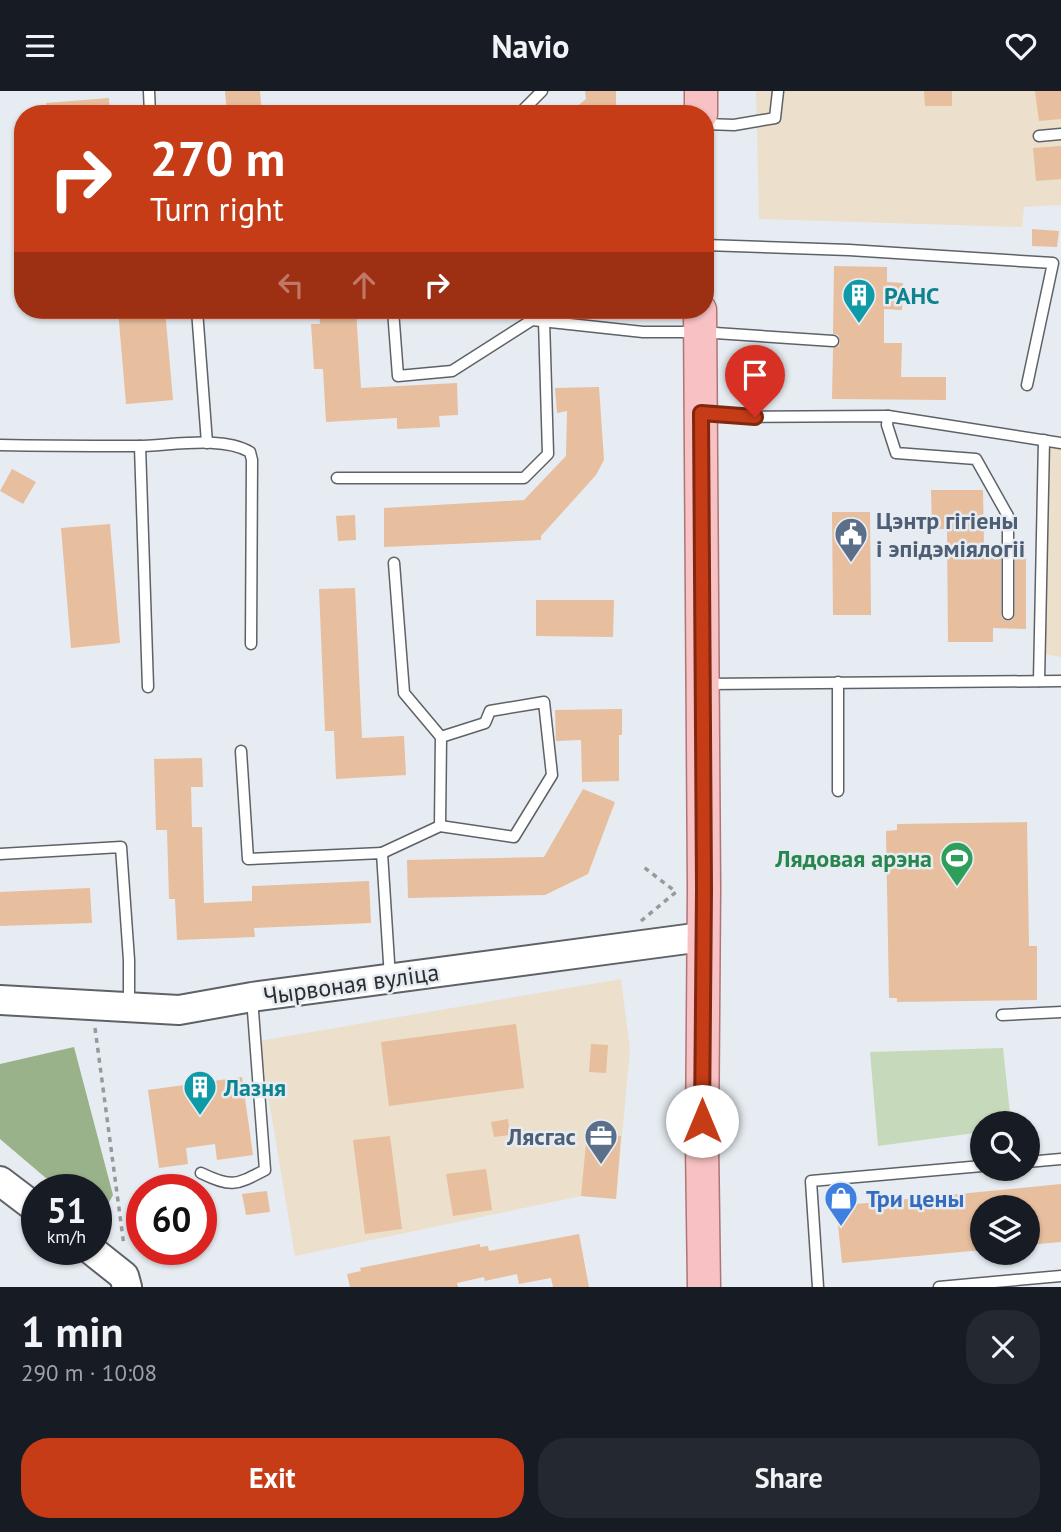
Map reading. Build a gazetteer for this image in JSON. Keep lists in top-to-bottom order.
{
  "streets": {
    "street": ["Чырвоная вуліца"]
  },
  "places": {
    "building": ["РАНС", "Лазня"],
    "public building": ["Цэнтр гігіены і эпідэміялогіі"],
    "sports": ["Лядовая арэна"],
    "office": ["Лясгас"],
    "shop": ["Три цены"]
  },
  "page": {
    "header": "Navio",
    "turn": ["270 m", "Turn right"],
    "speed": "51 km/h",
    "limit": "60",
    "heading": ["1 min", "290 m · 10:08"],
    "buttons": ["Exit", "Share"]
  }
}
